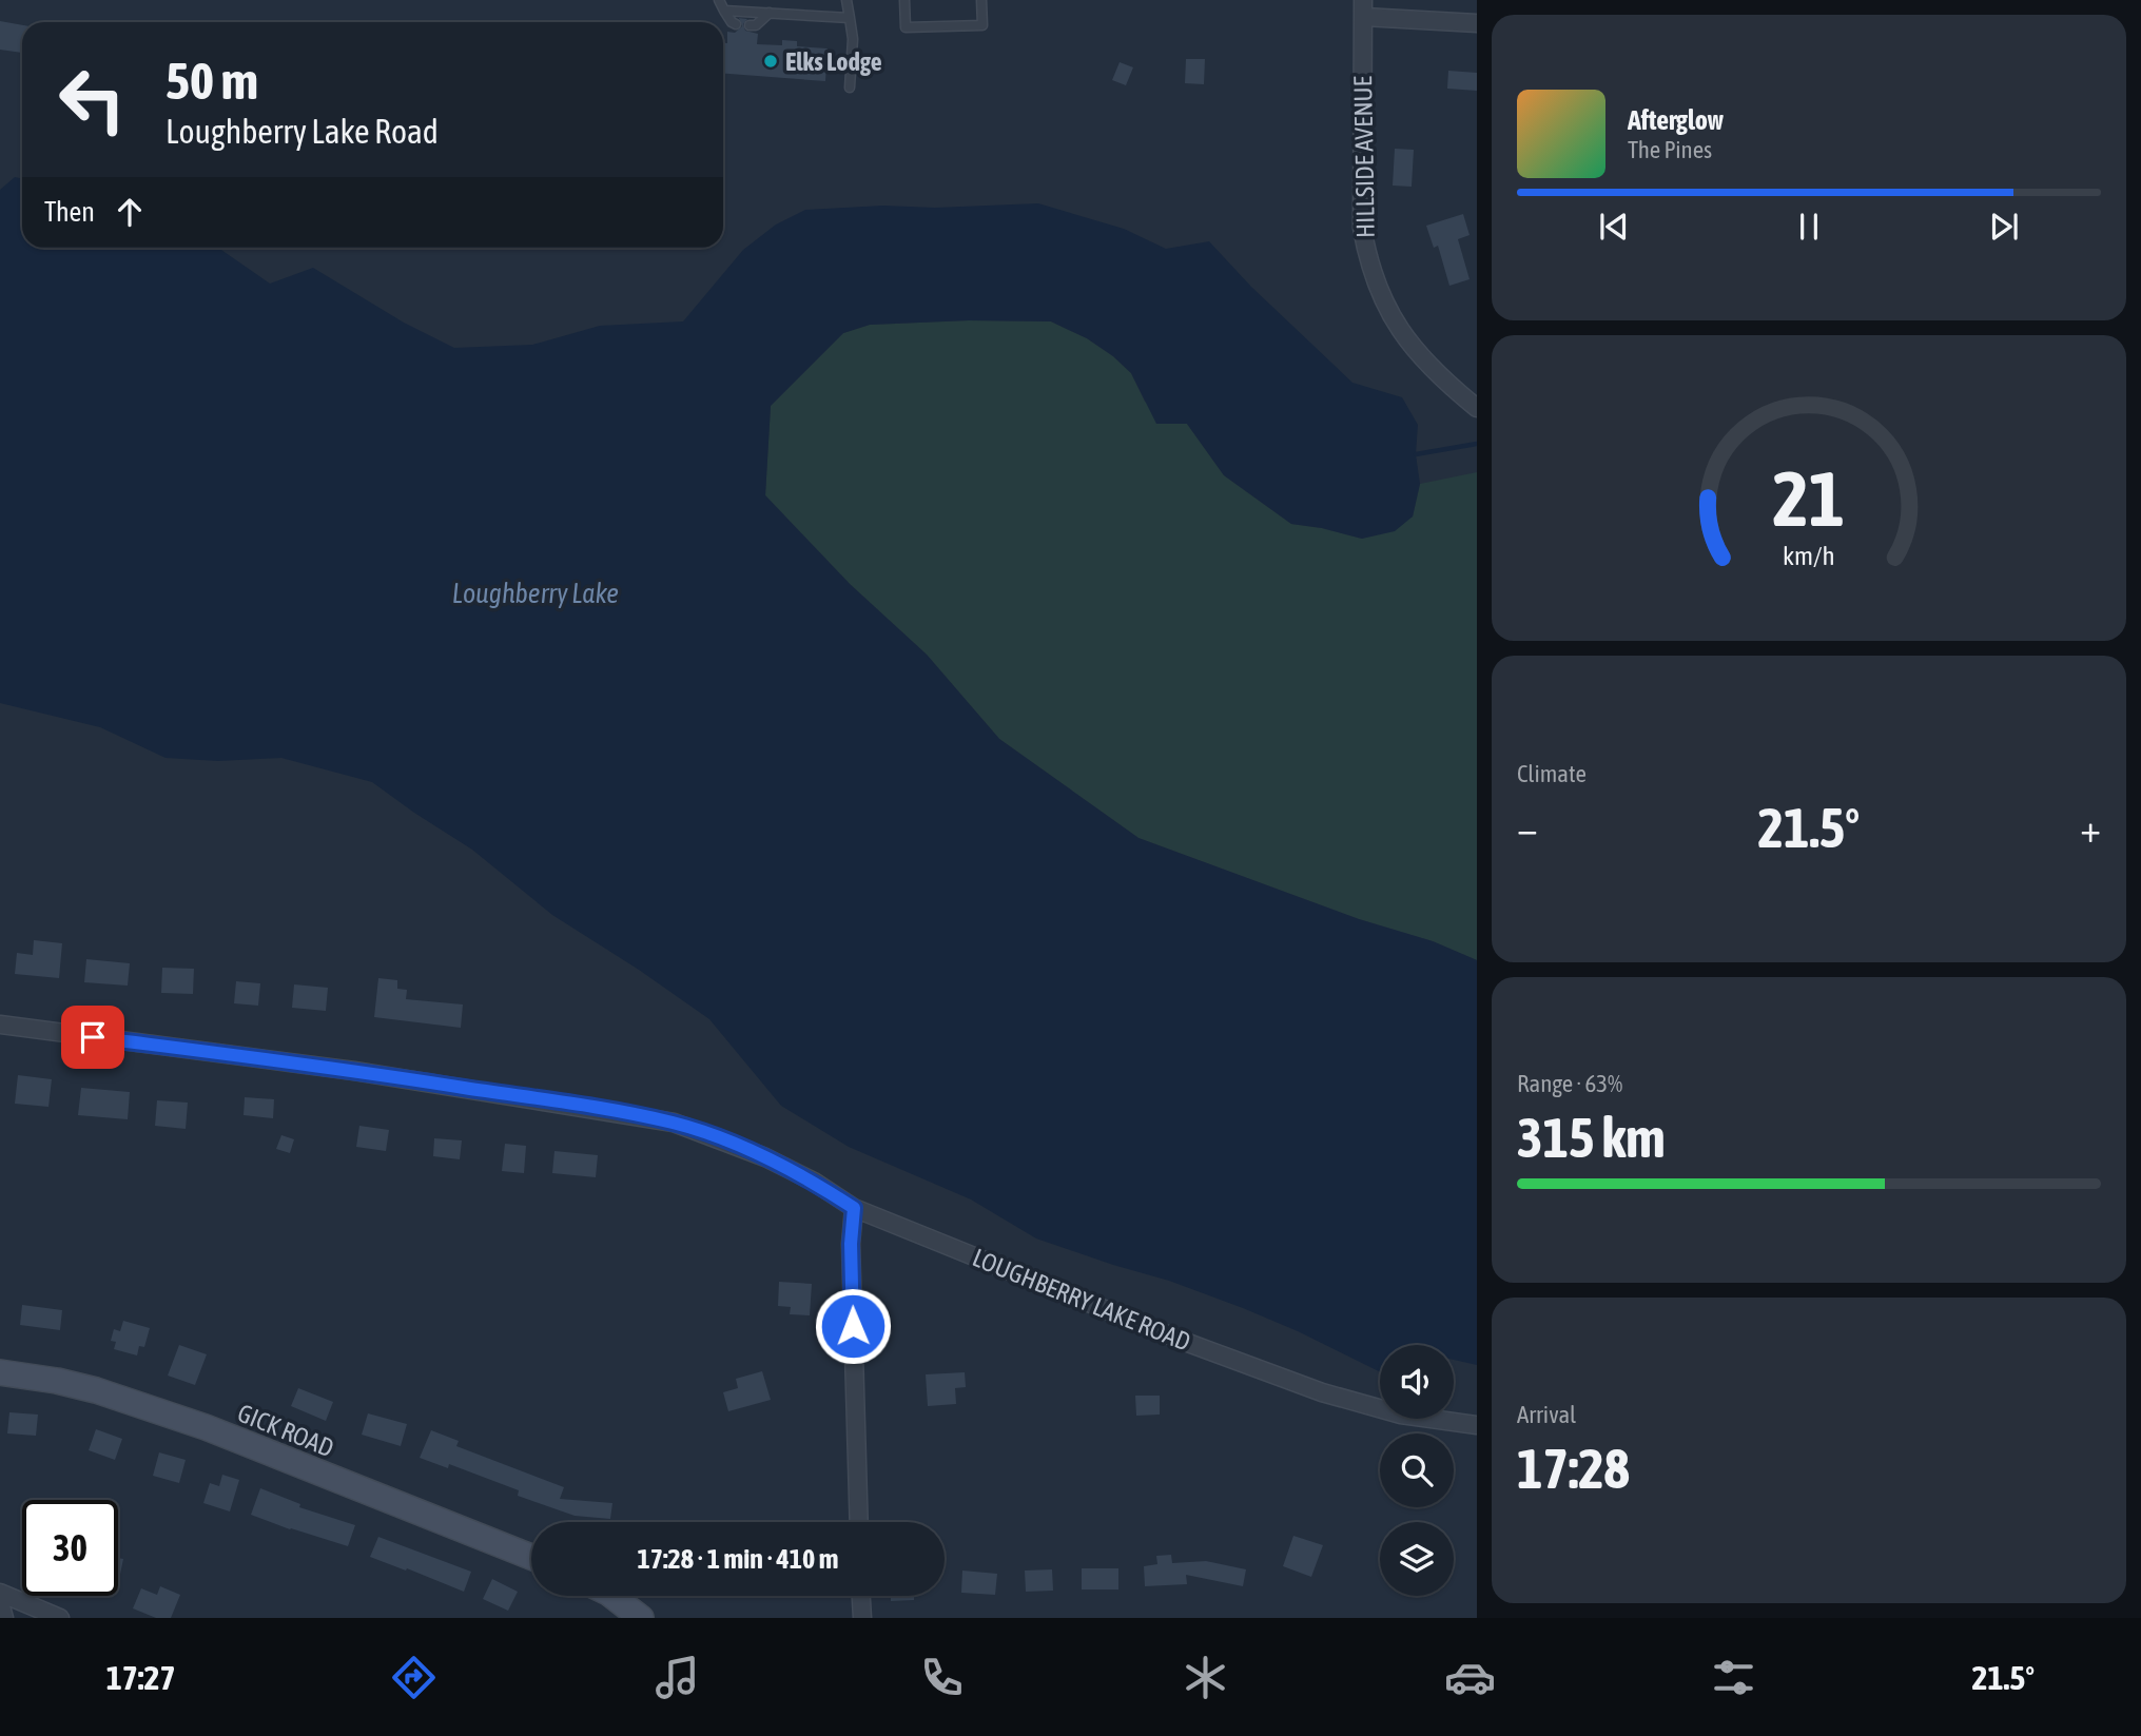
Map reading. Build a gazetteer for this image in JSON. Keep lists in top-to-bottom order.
{
  "streets": {
    "street": ["HILLSIDE AVENUE", "LOUGHBERRY LAKE ROAD", "GICK ROAD"]
  },
  "water": ["Loughberry Lake"],
  "places": ["Elks Lodge"],
  "page": {
    "turn": ["50 m", "Loughberry Lake Road"],
    "song": ["Afterglow", "The Pines"],
    "then": "Then",
    "tile": [
      "Climate",
      ["Range · 63%", "315 km"],
      ["Arrival", "17:28"]
    ],
    "heat": ["−", "21.5°", "+"],
    "limit": "30",
    "trip": "17:28 · 1 min · 410 m",
    "tabs": ["17:27", "21.5°"],
    "gauge": ["21", "km/h"]
  }
}
